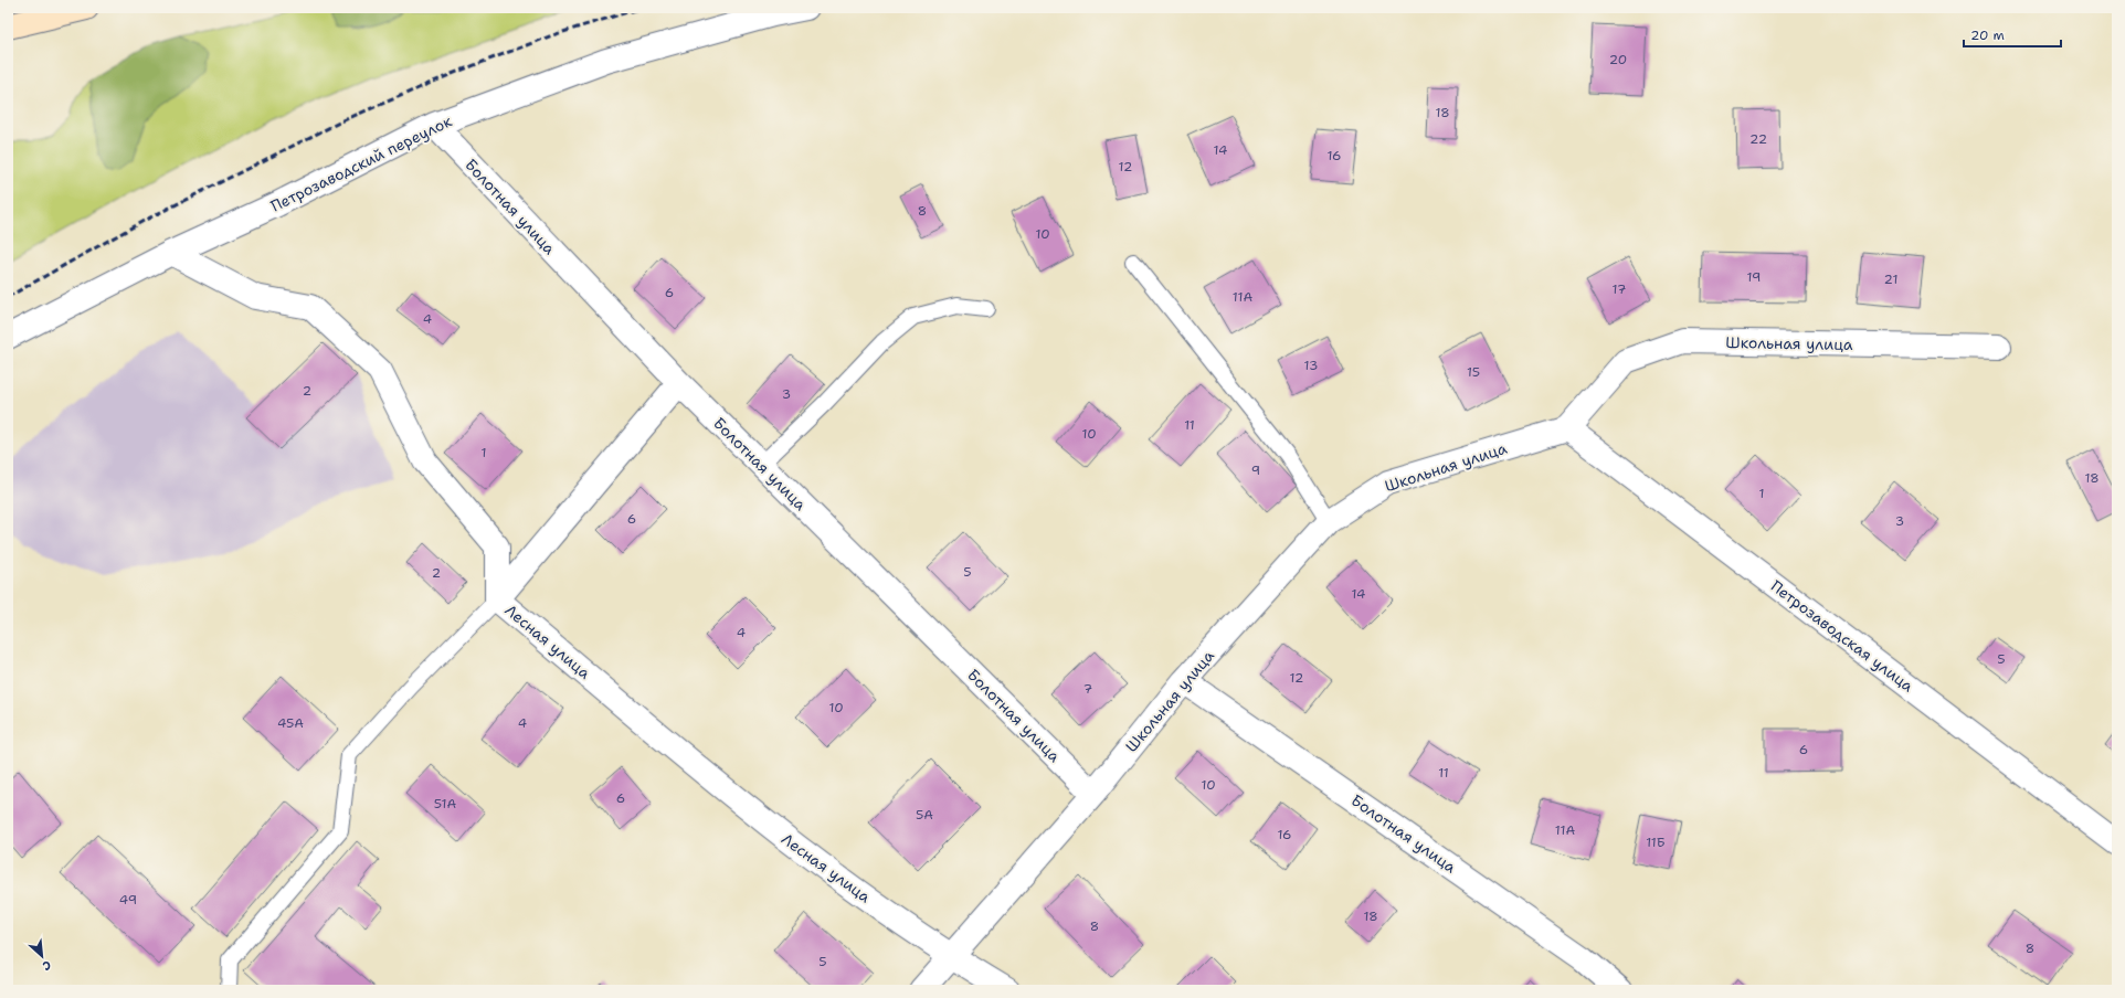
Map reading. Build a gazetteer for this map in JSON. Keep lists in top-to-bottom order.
{
  "streets": {
    "street": [
      "Петрозаводский переулок",
      "Болотная улица",
      "Школьная улица",
      "Петрозаводская улица",
      "Лесная улица"
    ]
  },
  "crossings": [
    ["Петрозаводский переулок", "Болотная улица"],
    ["Петрозаводский переулок", "Лесная улица"],
    ["Болотная улица", "Школьная улица"],
    ["Школьная улица", "Петрозаводская улица"],
    ["Школьная улица", "Лесная улица"]
  ],
  "house_numbers": [
    "20",
    "18",
    "22",
    "14",
    "16",
    "12",
    "8",
    "10",
    "19",
    "21",
    "17",
    "6",
    "11А",
    "4",
    "13",
    "15",
    "2",
    "3",
    "11",
    "10",
    "1",
    "9",
    "18",
    "1",
    "6",
    "3",
    "5",
    "2",
    "14",
    "4",
    "5",
    "12",
    "7",
    "10",
    "45А",
    "4",
    "6",
    "11",
    "10",
    "6",
    "51А",
    "5А",
    "11А",
    "16",
    "11Б",
    "49",
    "18",
    "8",
    "8",
    "5"
  ],
  "scale_bar": "20 m",
  "north": "bottom right"
}
